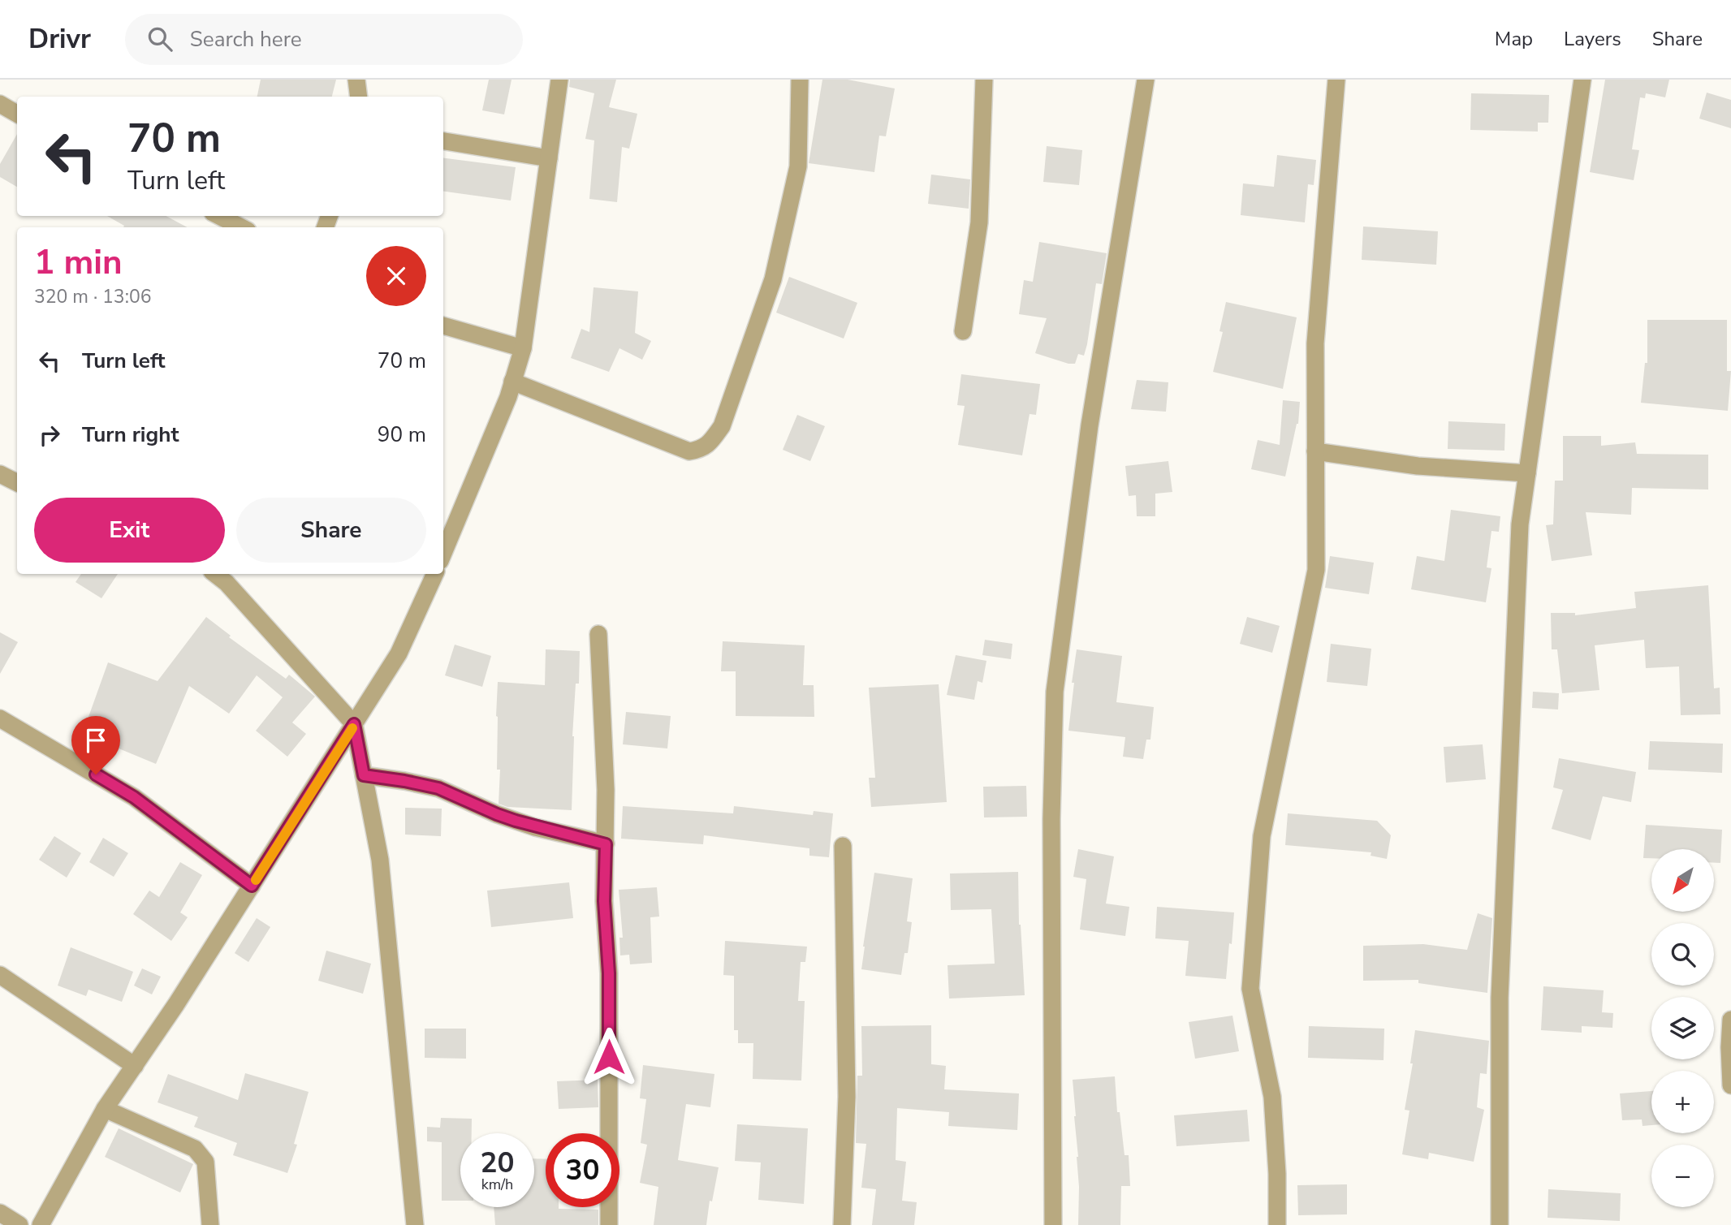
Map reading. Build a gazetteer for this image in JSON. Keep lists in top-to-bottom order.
{
  "north": "bottom left",
  "page": {
    "header": "Drivr",
    "search": "Search here",
    "nav": ["Map", "Layers", "Share"],
    "turn": ["70 m", "Turn left"],
    "heading": ["1 min", "320 m · 13:06"],
    "list": [
      {
        "name": "Turn left",
        "value": "70 m"
      },
      {
        "name": "Turn right",
        "value": "90 m"
      }
    ],
    "buttons": ["Exit", "Share"],
    "map_buttons": ["+", "−"],
    "speed": "20 km/h",
    "limit": "30"
  }
}
